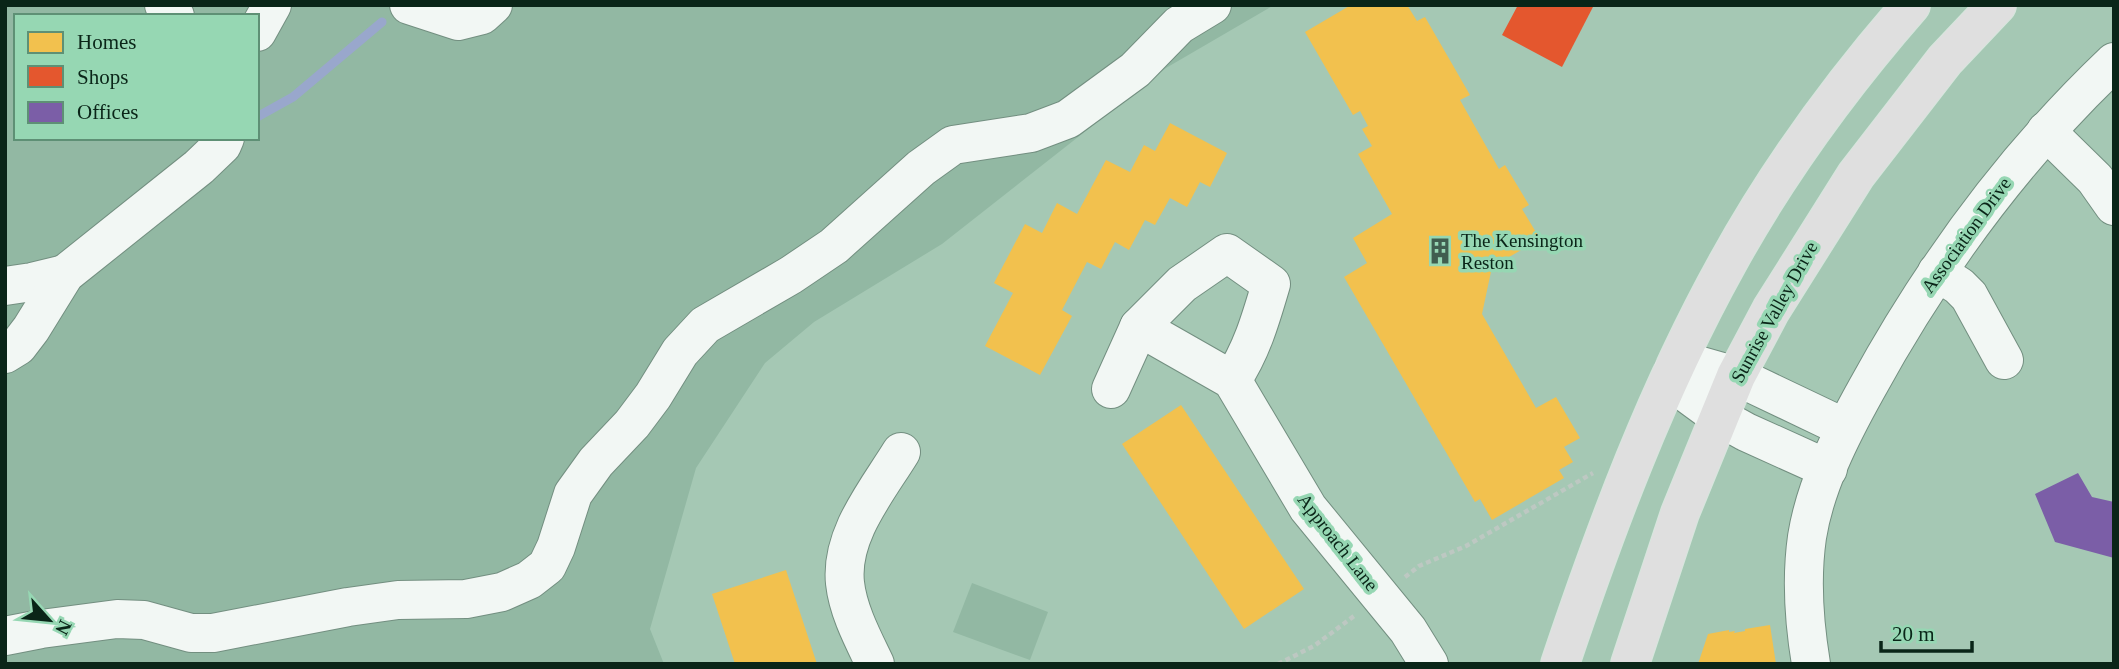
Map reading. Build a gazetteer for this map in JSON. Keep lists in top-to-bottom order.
{
  "streets": {
    "main road": ["Sunrise Valley Drive"],
    "street": ["Association Drive", "Approach Lane"]
  },
  "places": {
    "building": ["The Kensington Reston"]
  },
  "legend": ["Homes", "Shops", "Offices"],
  "scale_bar": "20 m",
  "north": "bottom right"
}
